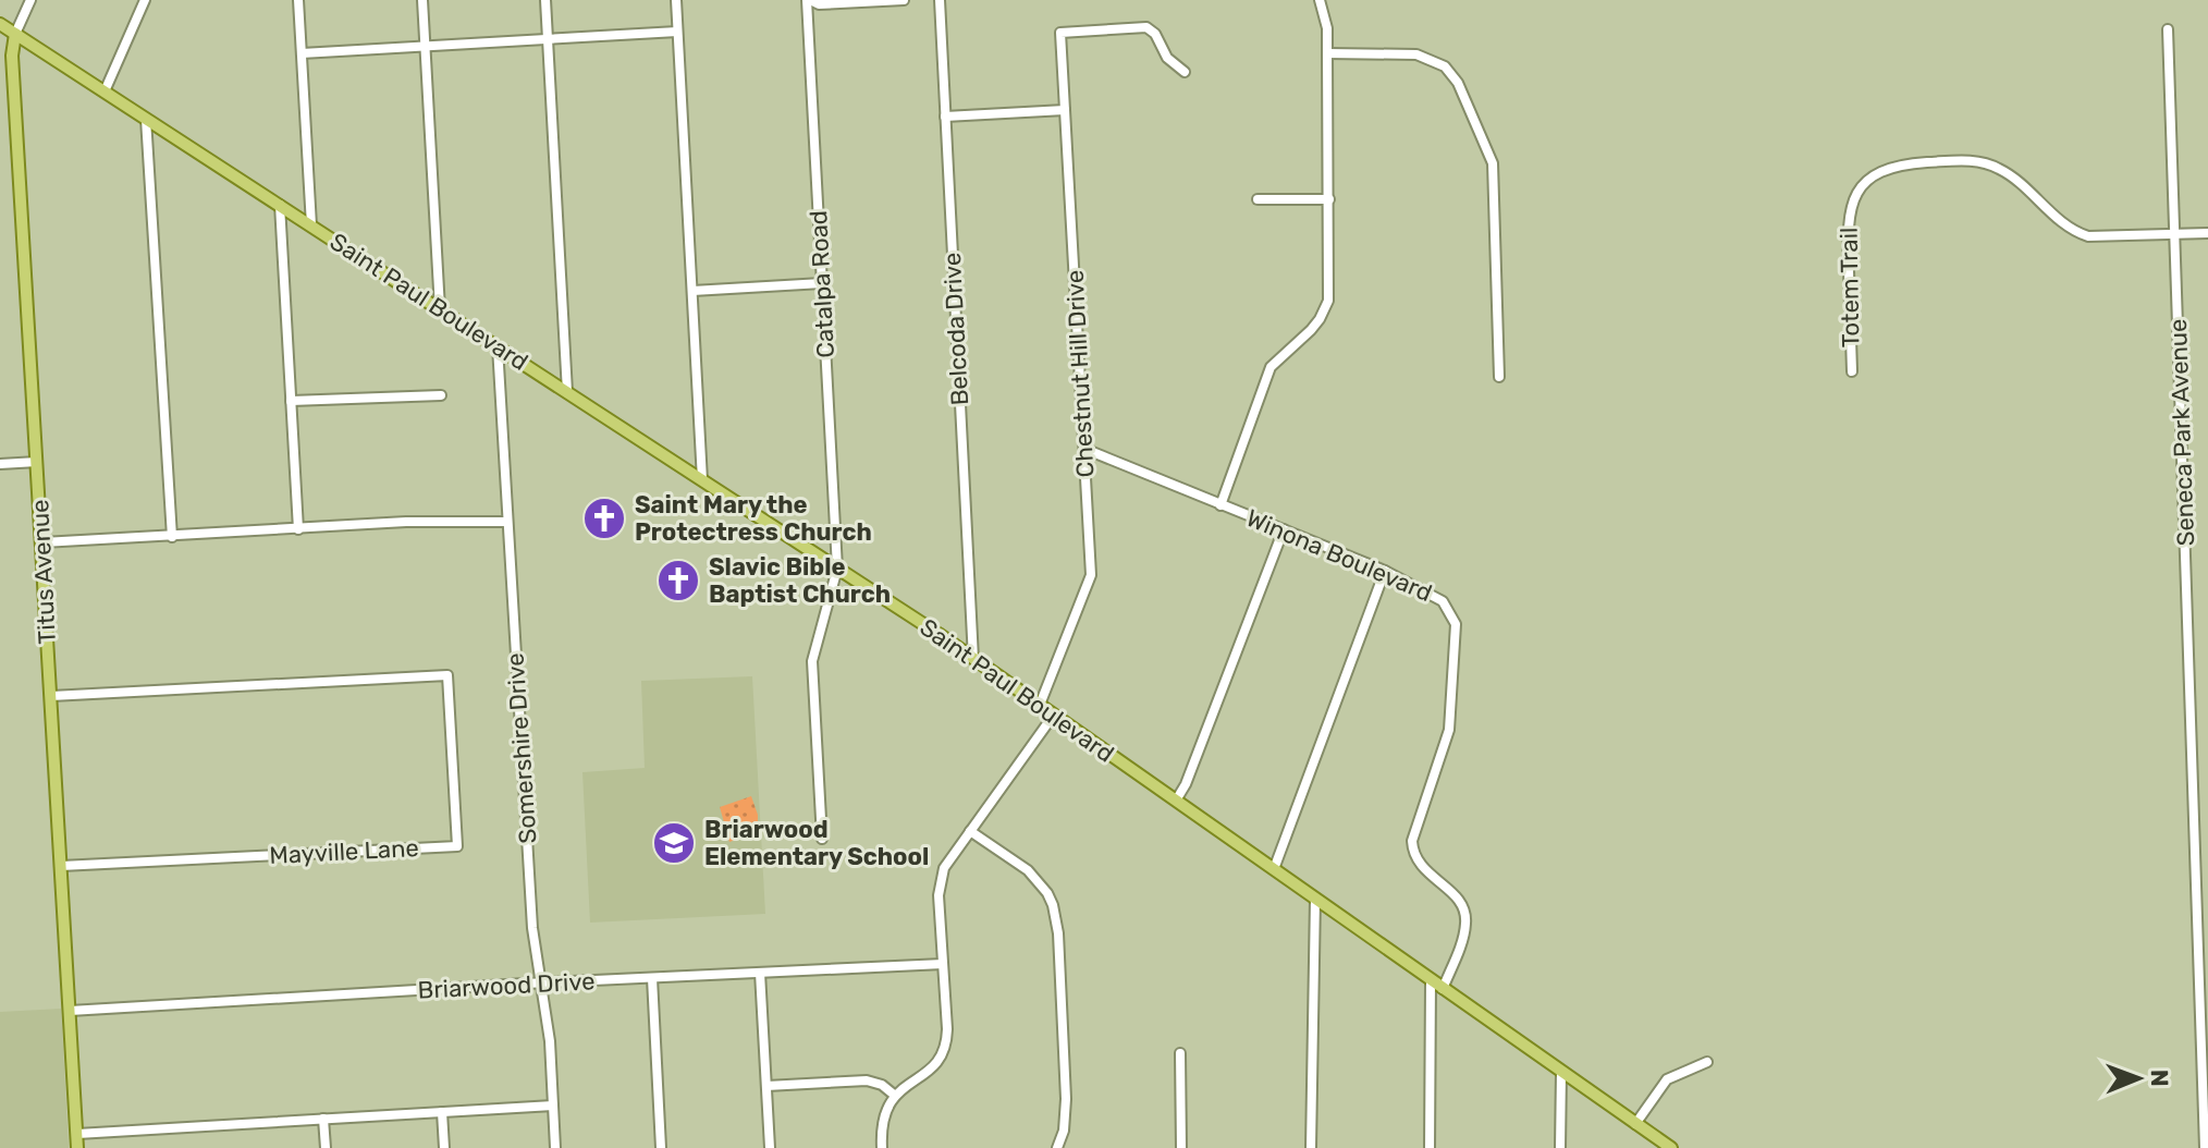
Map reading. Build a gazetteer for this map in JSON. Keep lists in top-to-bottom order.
{
  "streets": {
    "main road": ["Saint Paul Boulevard", "Titus Avenue"],
    "street": [
      "Catalpa Road",
      "Totem Trail",
      "Belcoda Drive",
      "Chestnut Hill Drive",
      "Seneca Park Avenue",
      "Winona Boulevard",
      "Somershire Drive",
      "Mayville Lane",
      "Briarwood Drive"
    ]
  },
  "crossings": [
    ["Catalpa Road", "Saint Paul Boulevard"],
    ["Totem Trail", "Seneca Park Avenue"],
    ["Saint Paul Boulevard", "Belcoda Drive"],
    ["Saint Paul Boulevard", "Chestnut Hill Drive"],
    ["Saint Paul Boulevard", "Winona Boulevard"],
    ["Saint Paul Boulevard", "Titus Avenue"],
    ["Saint Paul Boulevard", "Somershire Drive"],
    ["Chestnut Hill Drive", "Winona Boulevard"],
    ["Titus Avenue", "Mayville Lane"],
    ["Titus Avenue", "Briarwood Drive"],
    ["Somershire Drive", "Briarwood Drive"]
  ],
  "places": {
    "church": ["Saint Mary the Protectress Church", "Slavic Bible Baptist Church"],
    "school or university": ["Briarwood Elementary School"]
  },
  "north": "right"
}
